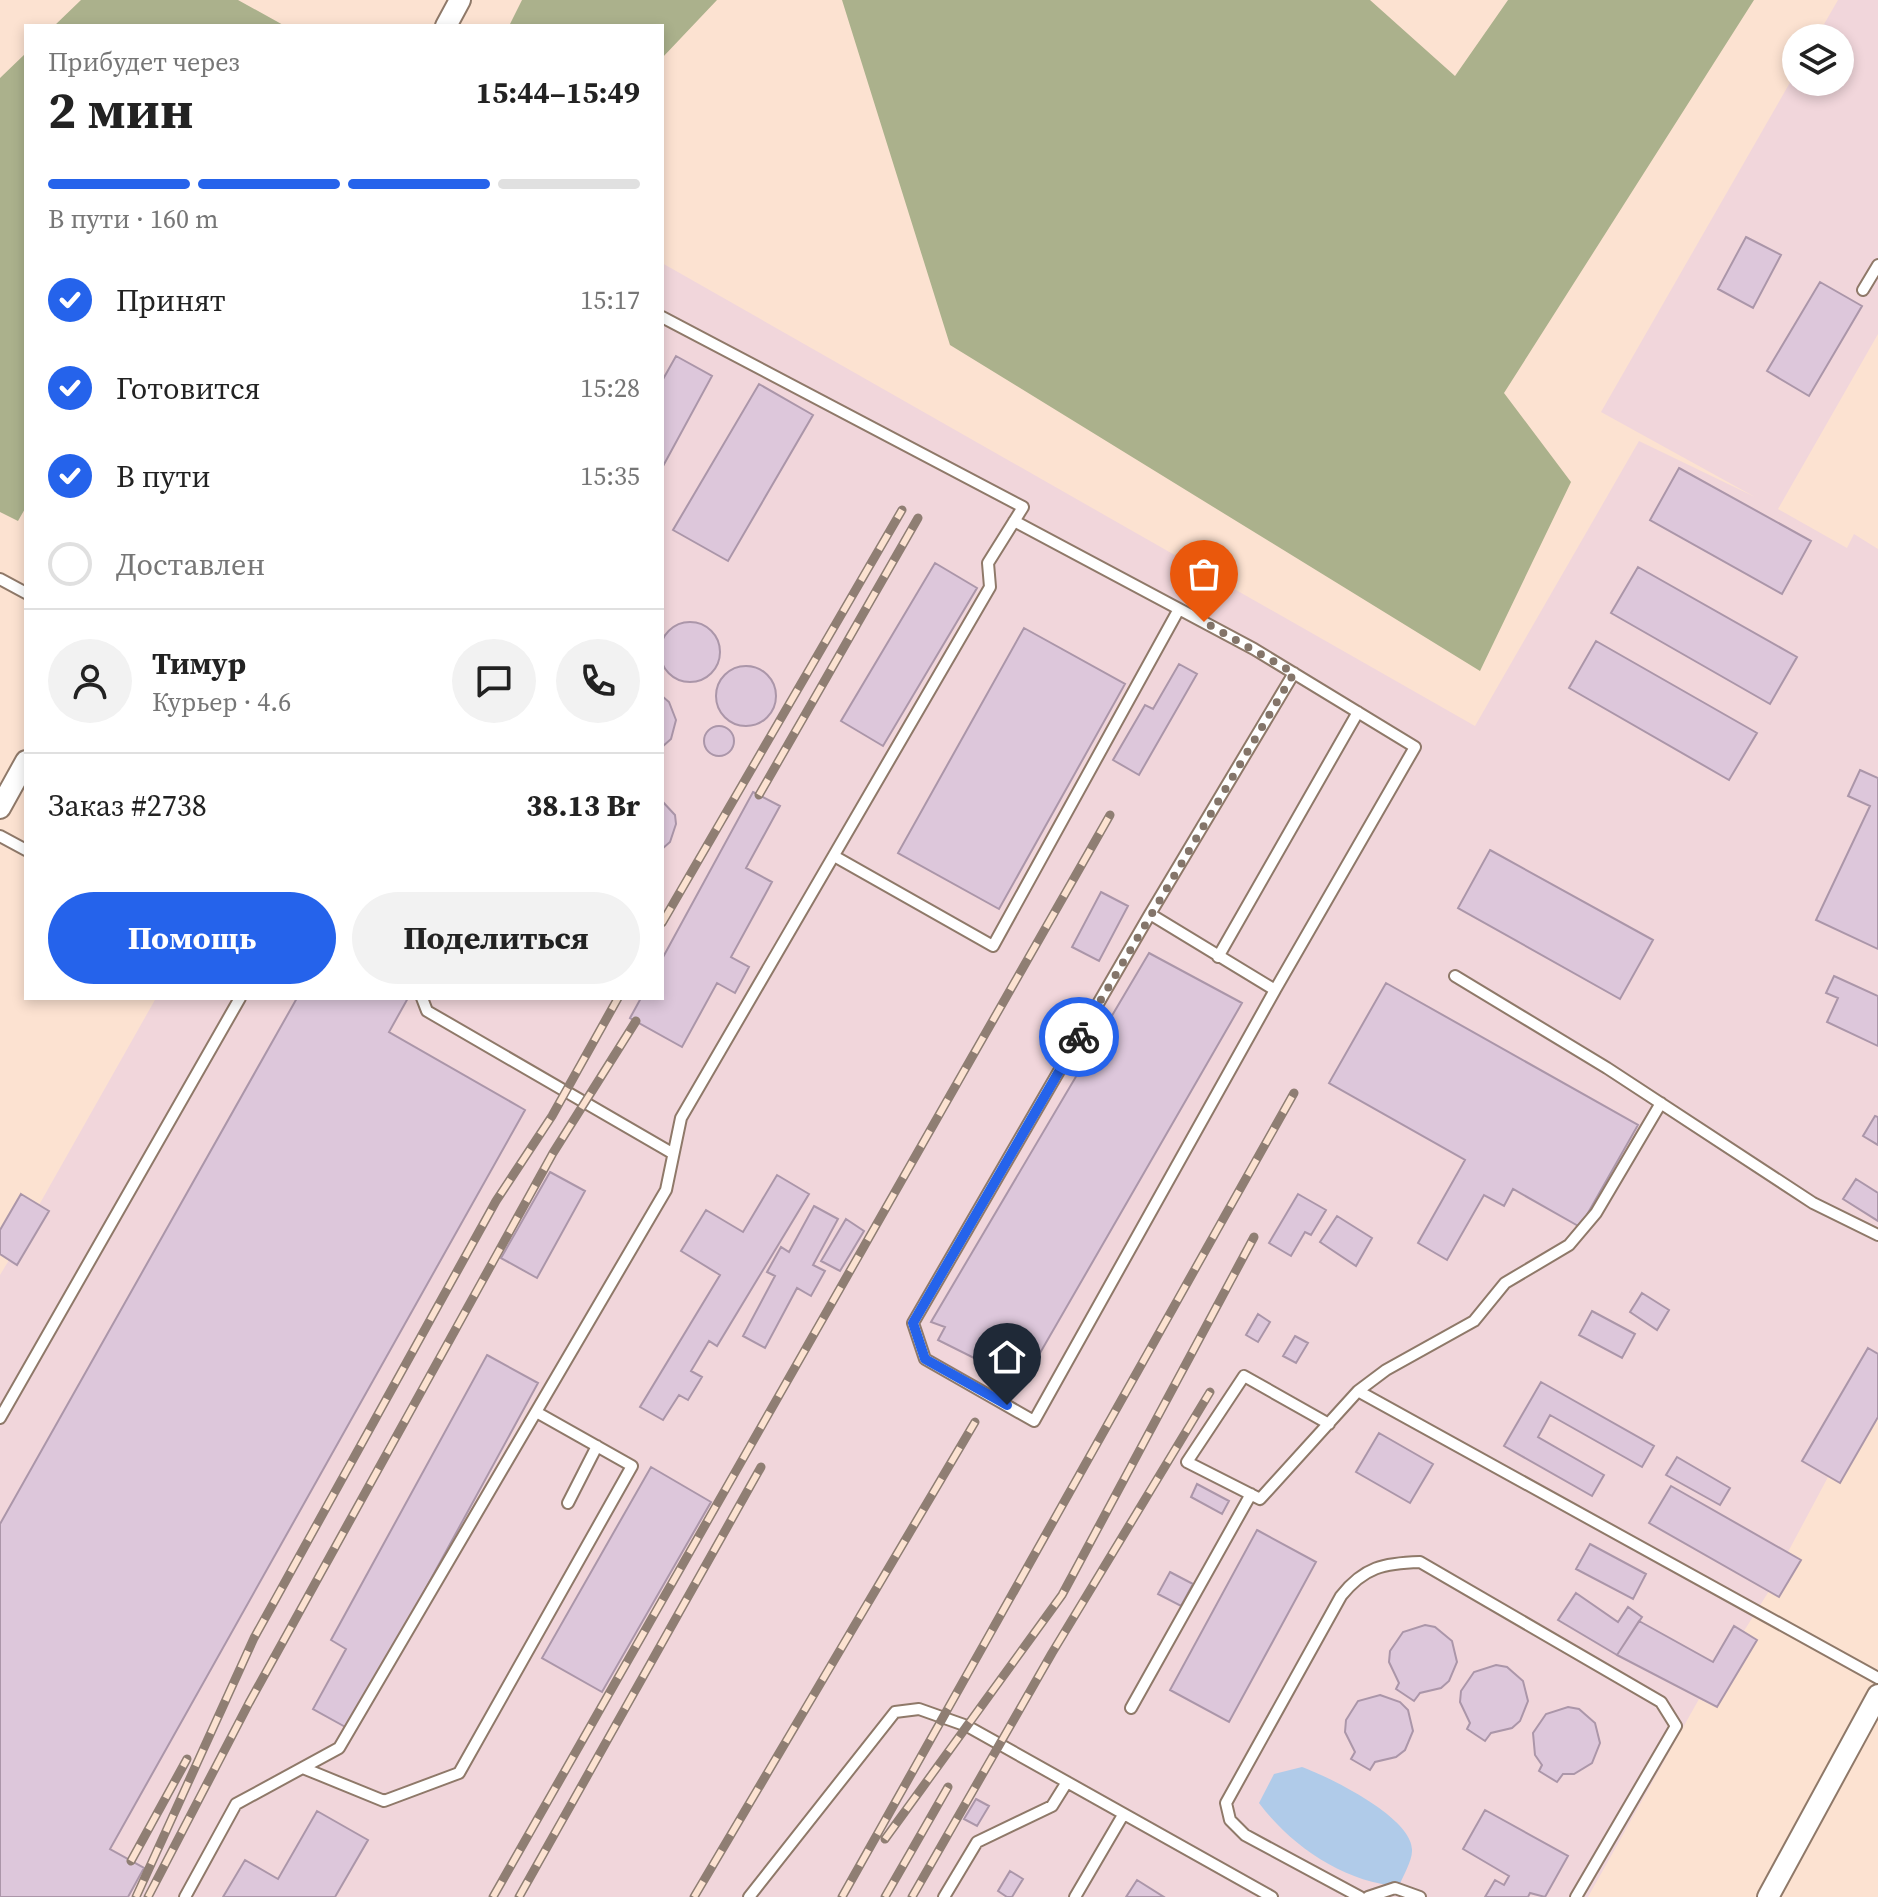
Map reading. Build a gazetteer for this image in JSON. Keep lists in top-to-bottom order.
{
  "page": {
    "heading": ["2 мин", "Прибудет через", "15:44–15:49"],
    "panel": [
      "Тимур",
      "Курьер · 4.6",
      "Заказ #2738",
      "38.13 Br"
    ],
    "bar": "В пути · 160 m",
    "list": [
      ["Принят", "15:17"],
      ["Готовится", "15:28"],
      ["В пути", "15:35"],
      "Доставлен"
    ],
    "buttons": ["Помощь", "Поделиться"]
  }
}
